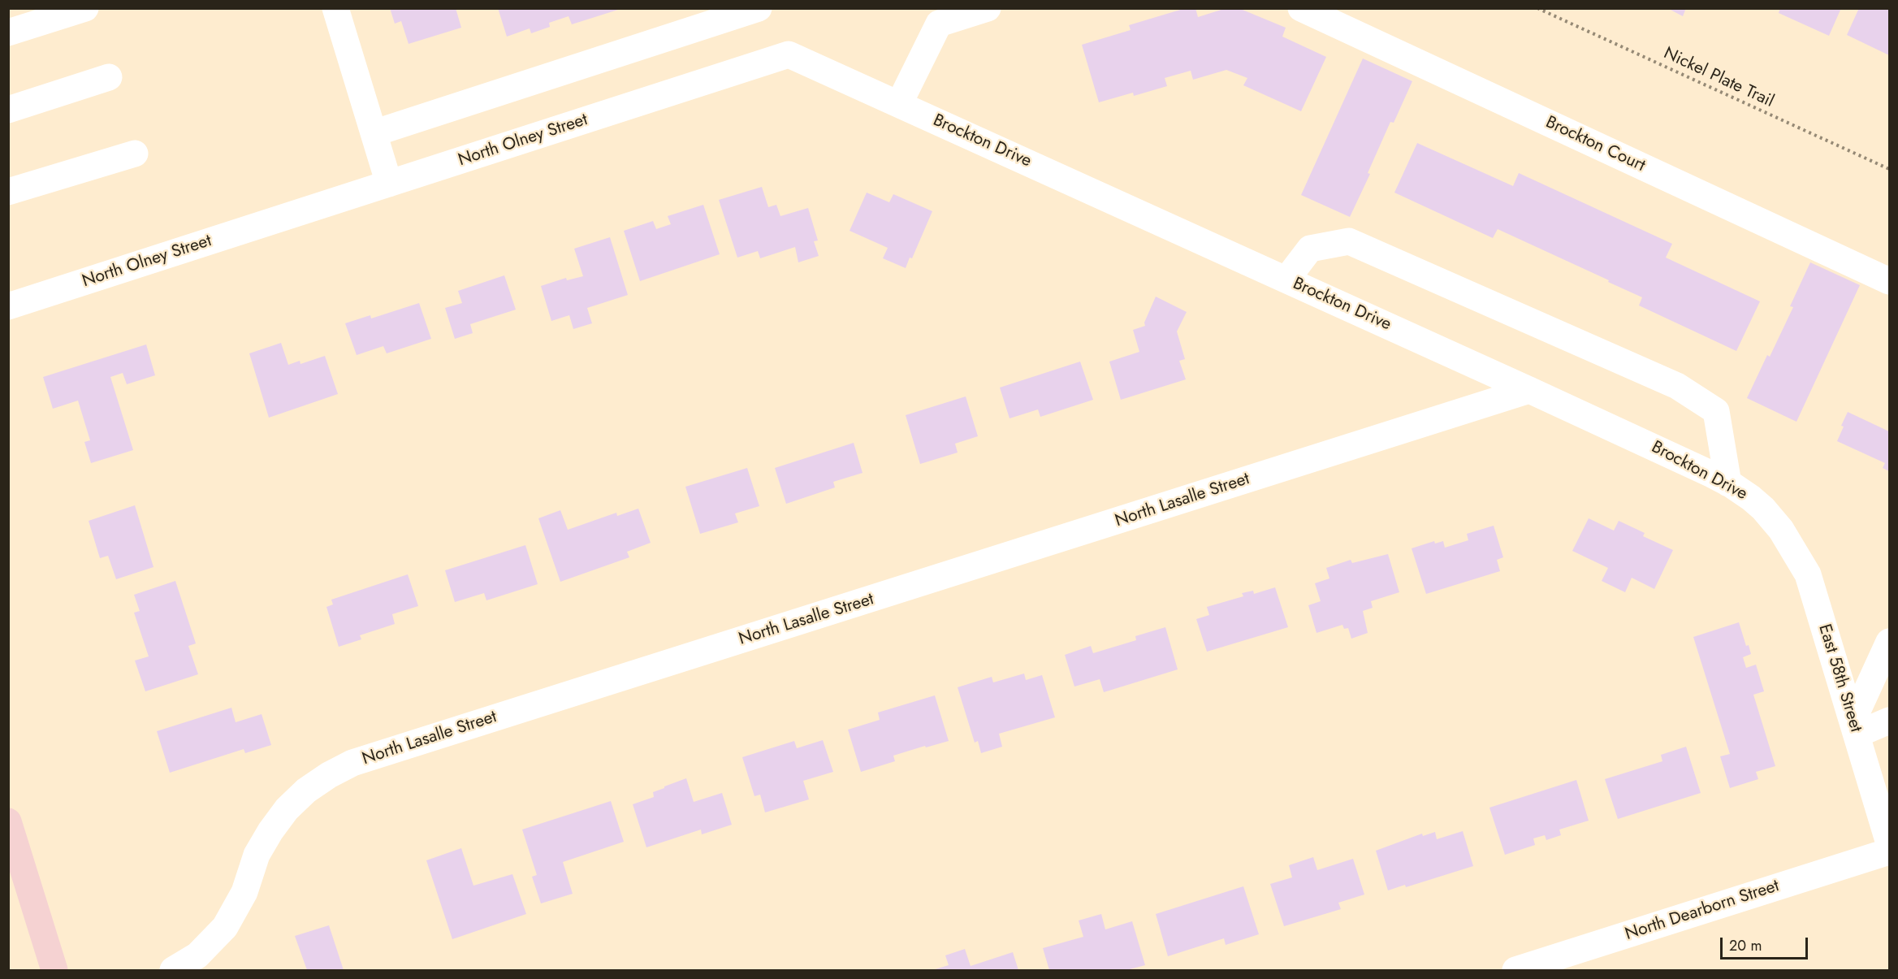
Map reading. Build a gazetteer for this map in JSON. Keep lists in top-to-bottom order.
{
  "streets": {
    "street": [
      "North Olney Street",
      "Brockton Drive",
      "Brockton Court",
      "North Lasalle Street",
      "East 58th Street",
      "North Dearborn Street"
    ],
    "path": ["Nickel Plate Trail"]
  },
  "crossings": [
    ["North Olney Street", "Brockton Drive"],
    ["Brockton Drive", "North Lasalle Street"],
    ["Brockton Drive", "East 58th Street"]
  ],
  "scale_bar": "20 m"
}
